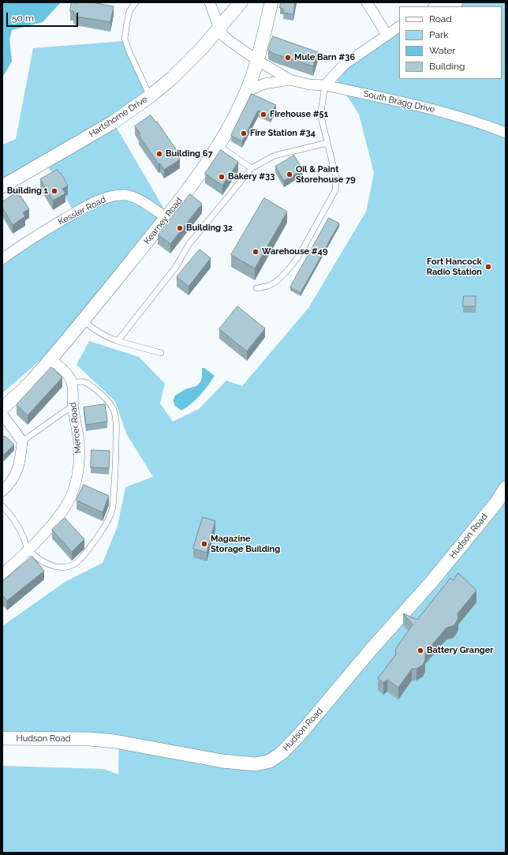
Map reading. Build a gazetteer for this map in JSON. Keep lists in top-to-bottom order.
{
  "streets": {
    "street": [
      "South Bragg Drive",
      "Hartshorne Drive",
      "Kessler Road",
      "Kearney Road",
      "Mercer Road",
      "Hudson Road"
    ]
  },
  "crossings": [
    ["South Bragg Drive", "Hartshorne Drive"],
    ["South Bragg Drive", "Kearney Road"],
    ["Kessler Road", "Kearney Road"]
  ],
  "places": [
    "Mule Barn #36",
    "Firehouse #51",
    "Fire Station #34",
    "Building 67",
    "Oil & Paint Storehouse 79",
    "Bakery #33",
    "Building 1",
    "Building 32",
    "Warehouse #49",
    "Fort Hancock Radio Station",
    "Magazine Storage Building",
    "Battery Granger"
  ],
  "legend": [
    "Road",
    "Park",
    "Water",
    "Building"
  ],
  "scale_bar": "50 m"
}
